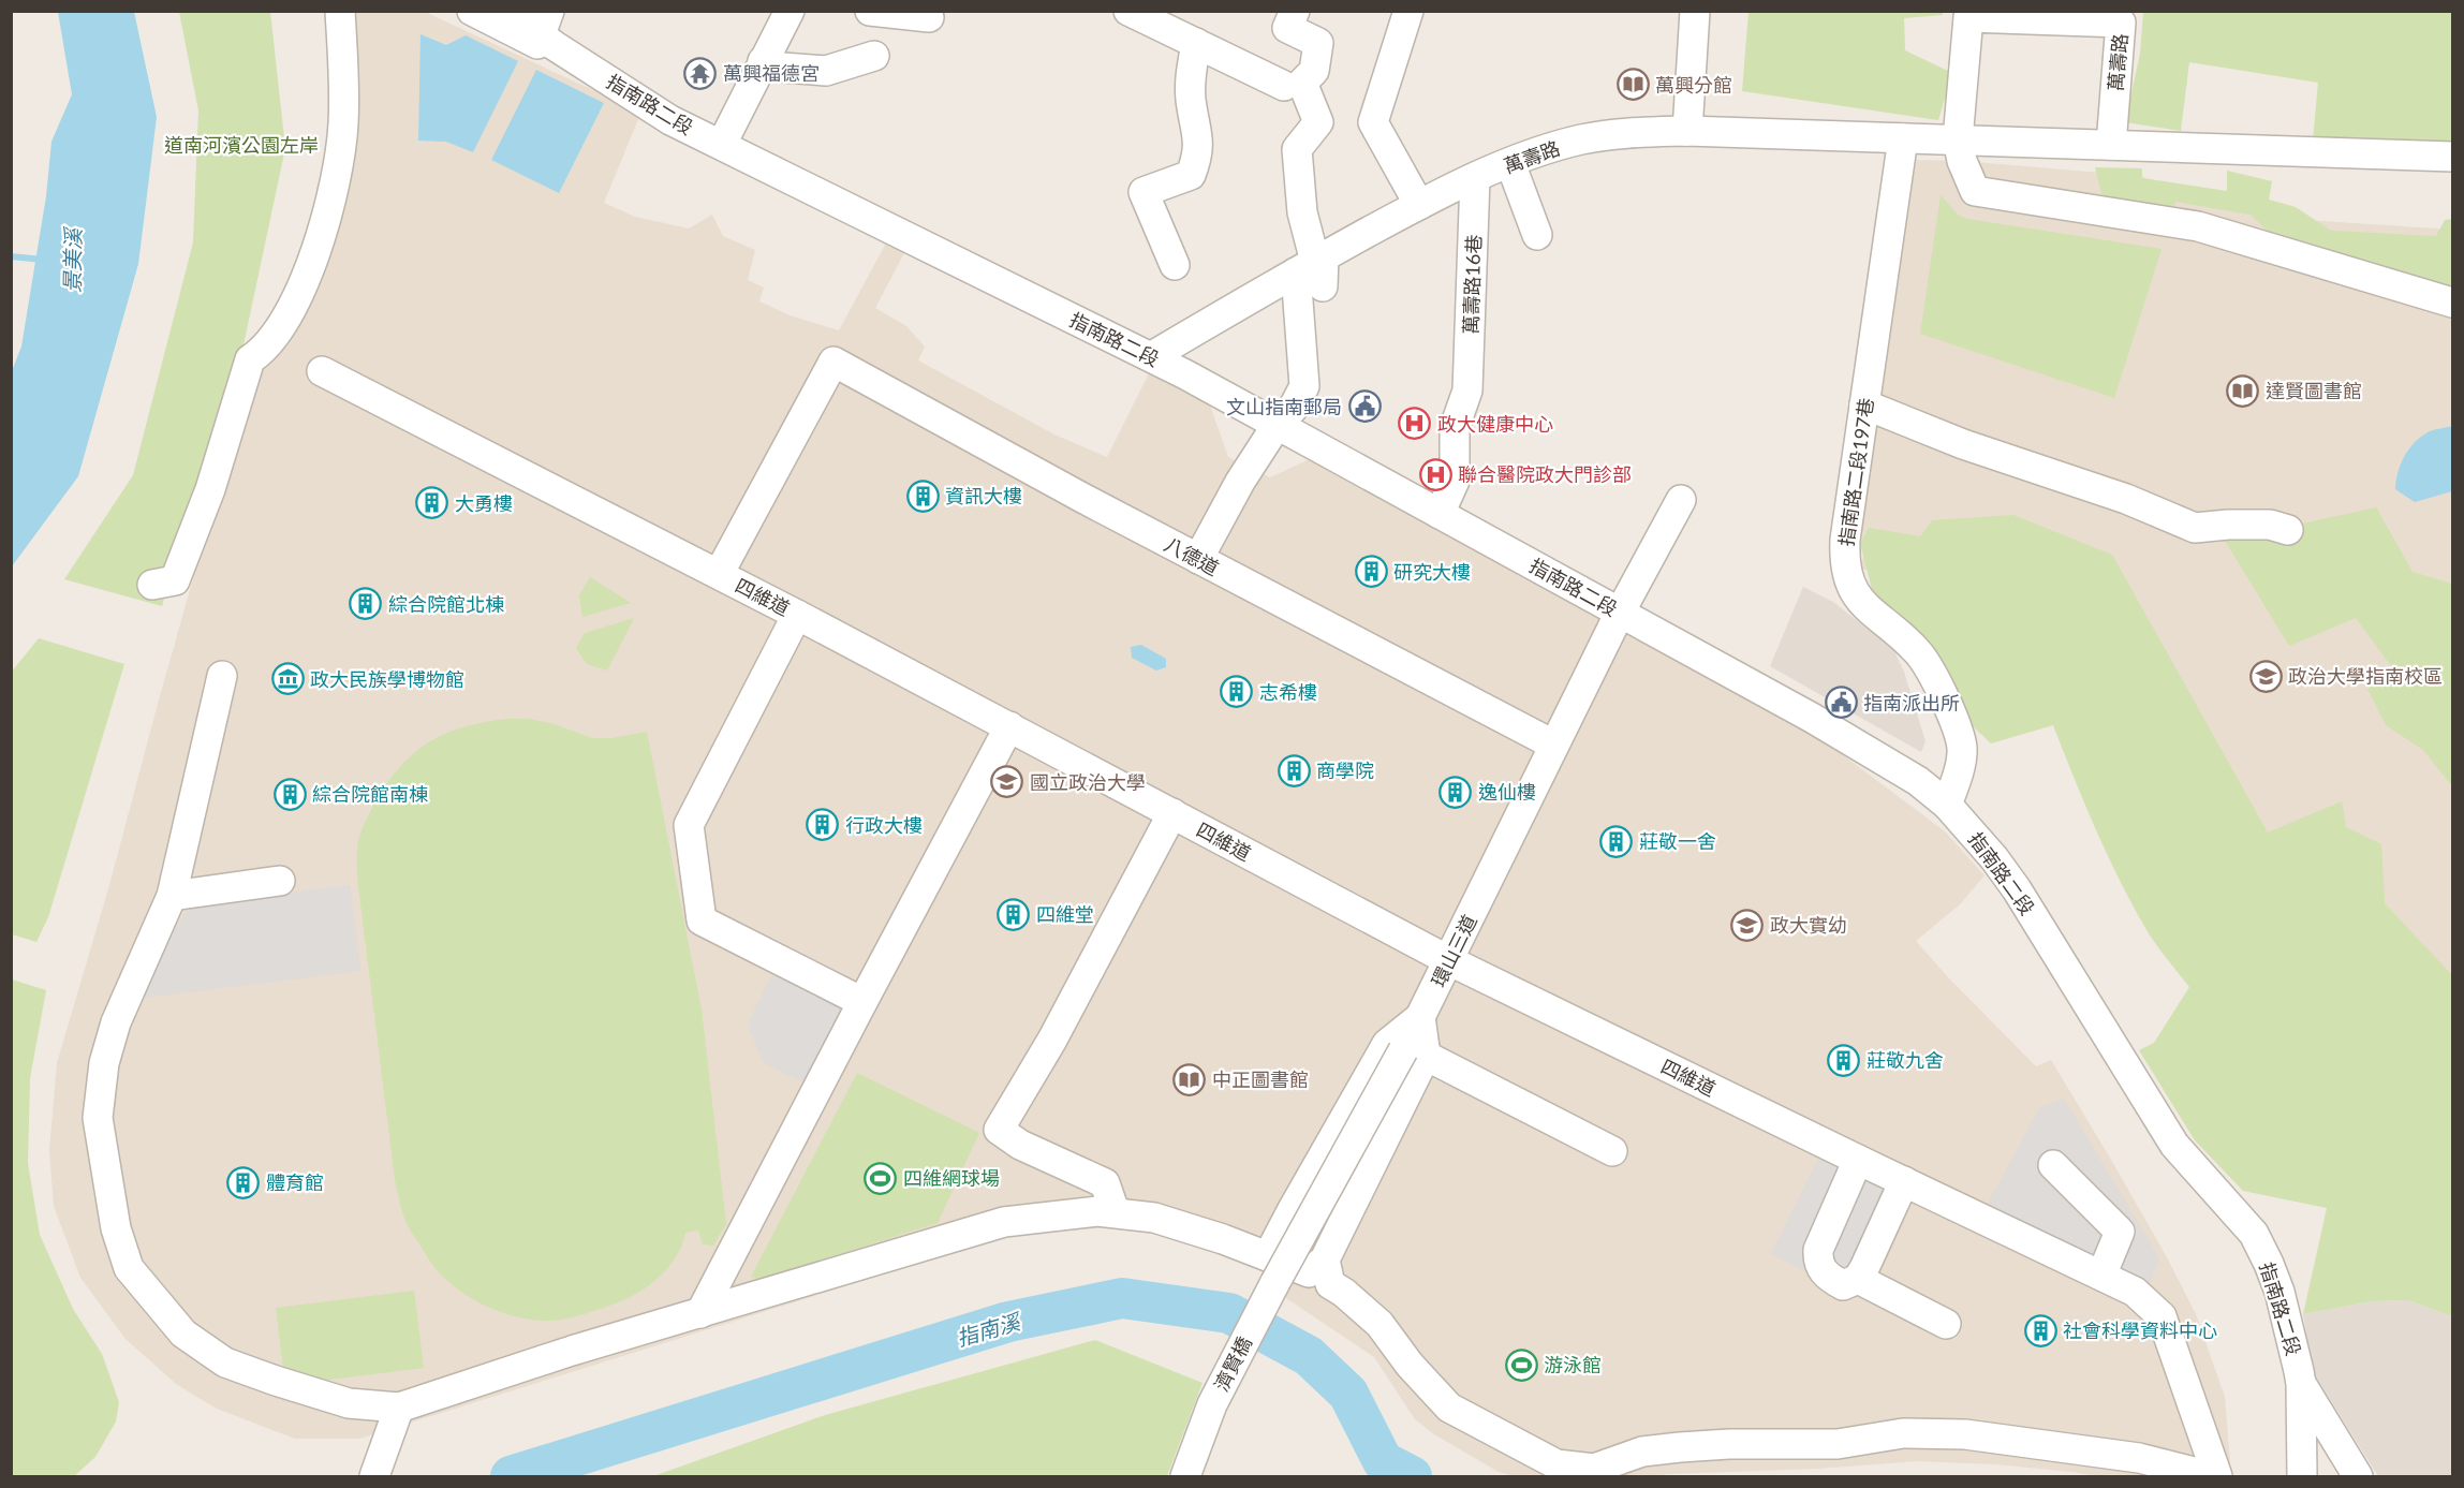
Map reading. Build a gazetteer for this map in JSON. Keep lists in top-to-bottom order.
{
  "streets": {
    "street": [
      "萬壽路",
      "指南路二段",
      "萬壽路16巷",
      "指南路二段197巷",
      "八德道",
      "四維道",
      "環山三道",
      "濟賢橋"
    ]
  },
  "crossings": [
    ["萬壽路", "指南路二段"],
    ["萬壽路", "萬壽路16巷"],
    ["萬壽路", "指南路二段197巷"],
    ["指南路二段", "萬壽路16巷"],
    ["指南路二段", "指南路二段197巷"],
    ["指南路二段", "環山三道"],
    ["八德道", "四維道"],
    ["八德道", "環山三道"],
    ["四維道", "環山三道"],
    ["環山三道", "濟賢橋"]
  ],
  "water": ["景美溪", "指南溪"],
  "parks": ["道南河濱公園左岸"],
  "places": {
    "temple": ["萬興福德宮"],
    "library": ["萬興分館", "達賢圖書館", "中正圖書館"],
    "public building": ["文山指南郵局", "指南派出所"],
    "hospital": ["政大健康中心", "聯合醫院政大門診部"],
    "building": [
      "資訊大樓",
      "大勇樓",
      "研究大樓",
      "綜合院館北棟",
      "志希樓",
      "商學院",
      "逸仙樓",
      "綜合院館南棟",
      "行政大樓",
      "莊敬一舍",
      "四維堂",
      "莊敬九舍",
      "體育館",
      "社會科學資料中心"
    ],
    "school or university": ["政治大學指南校區", "國立政治大學", "政大實幼"],
    "museum": ["政大民族學博物館"],
    "sports": ["四維網球場", "游泳館"]
  }
}
